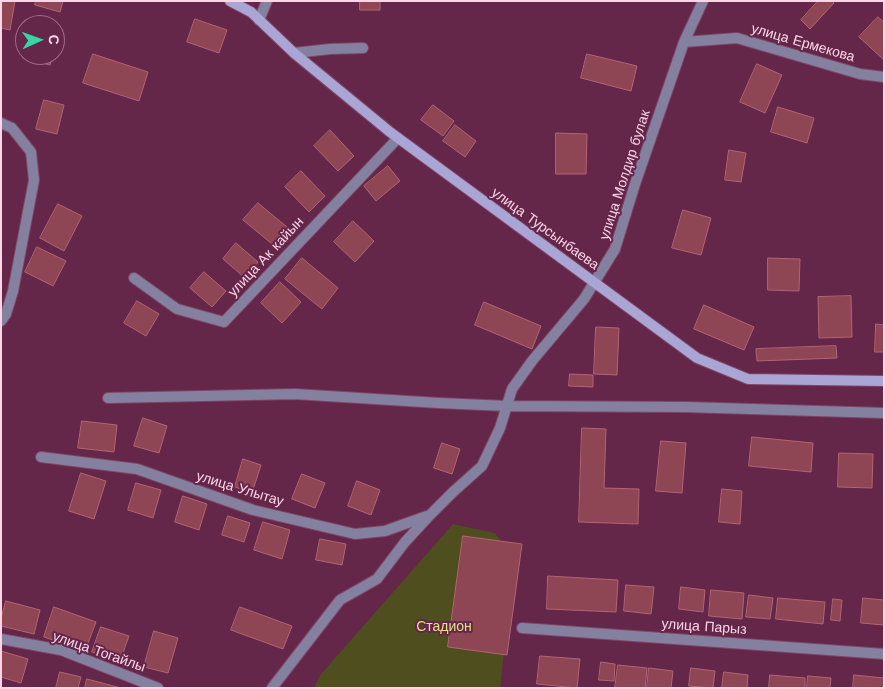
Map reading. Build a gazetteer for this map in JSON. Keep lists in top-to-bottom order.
{
  "streets": {
    "street": [
      "улица Ермекова",
      "улица Молдир булак",
      "улица Турсынбаева",
      "улица Ак кайын",
      "улица Улытау",
      "улица Парыз",
      "улица Тогайлы"
    ]
  },
  "crossings": [
    ["улица Ермекова", "улица Молдир булак"],
    ["улица Молдир булак", "улица Турсынбаева"],
    ["улица Молдир булак", "улица Улытау"],
    ["улица Турсынбаева", "улица Ак кайын"]
  ],
  "parks": ["Стадион"],
  "north": "right"
}
